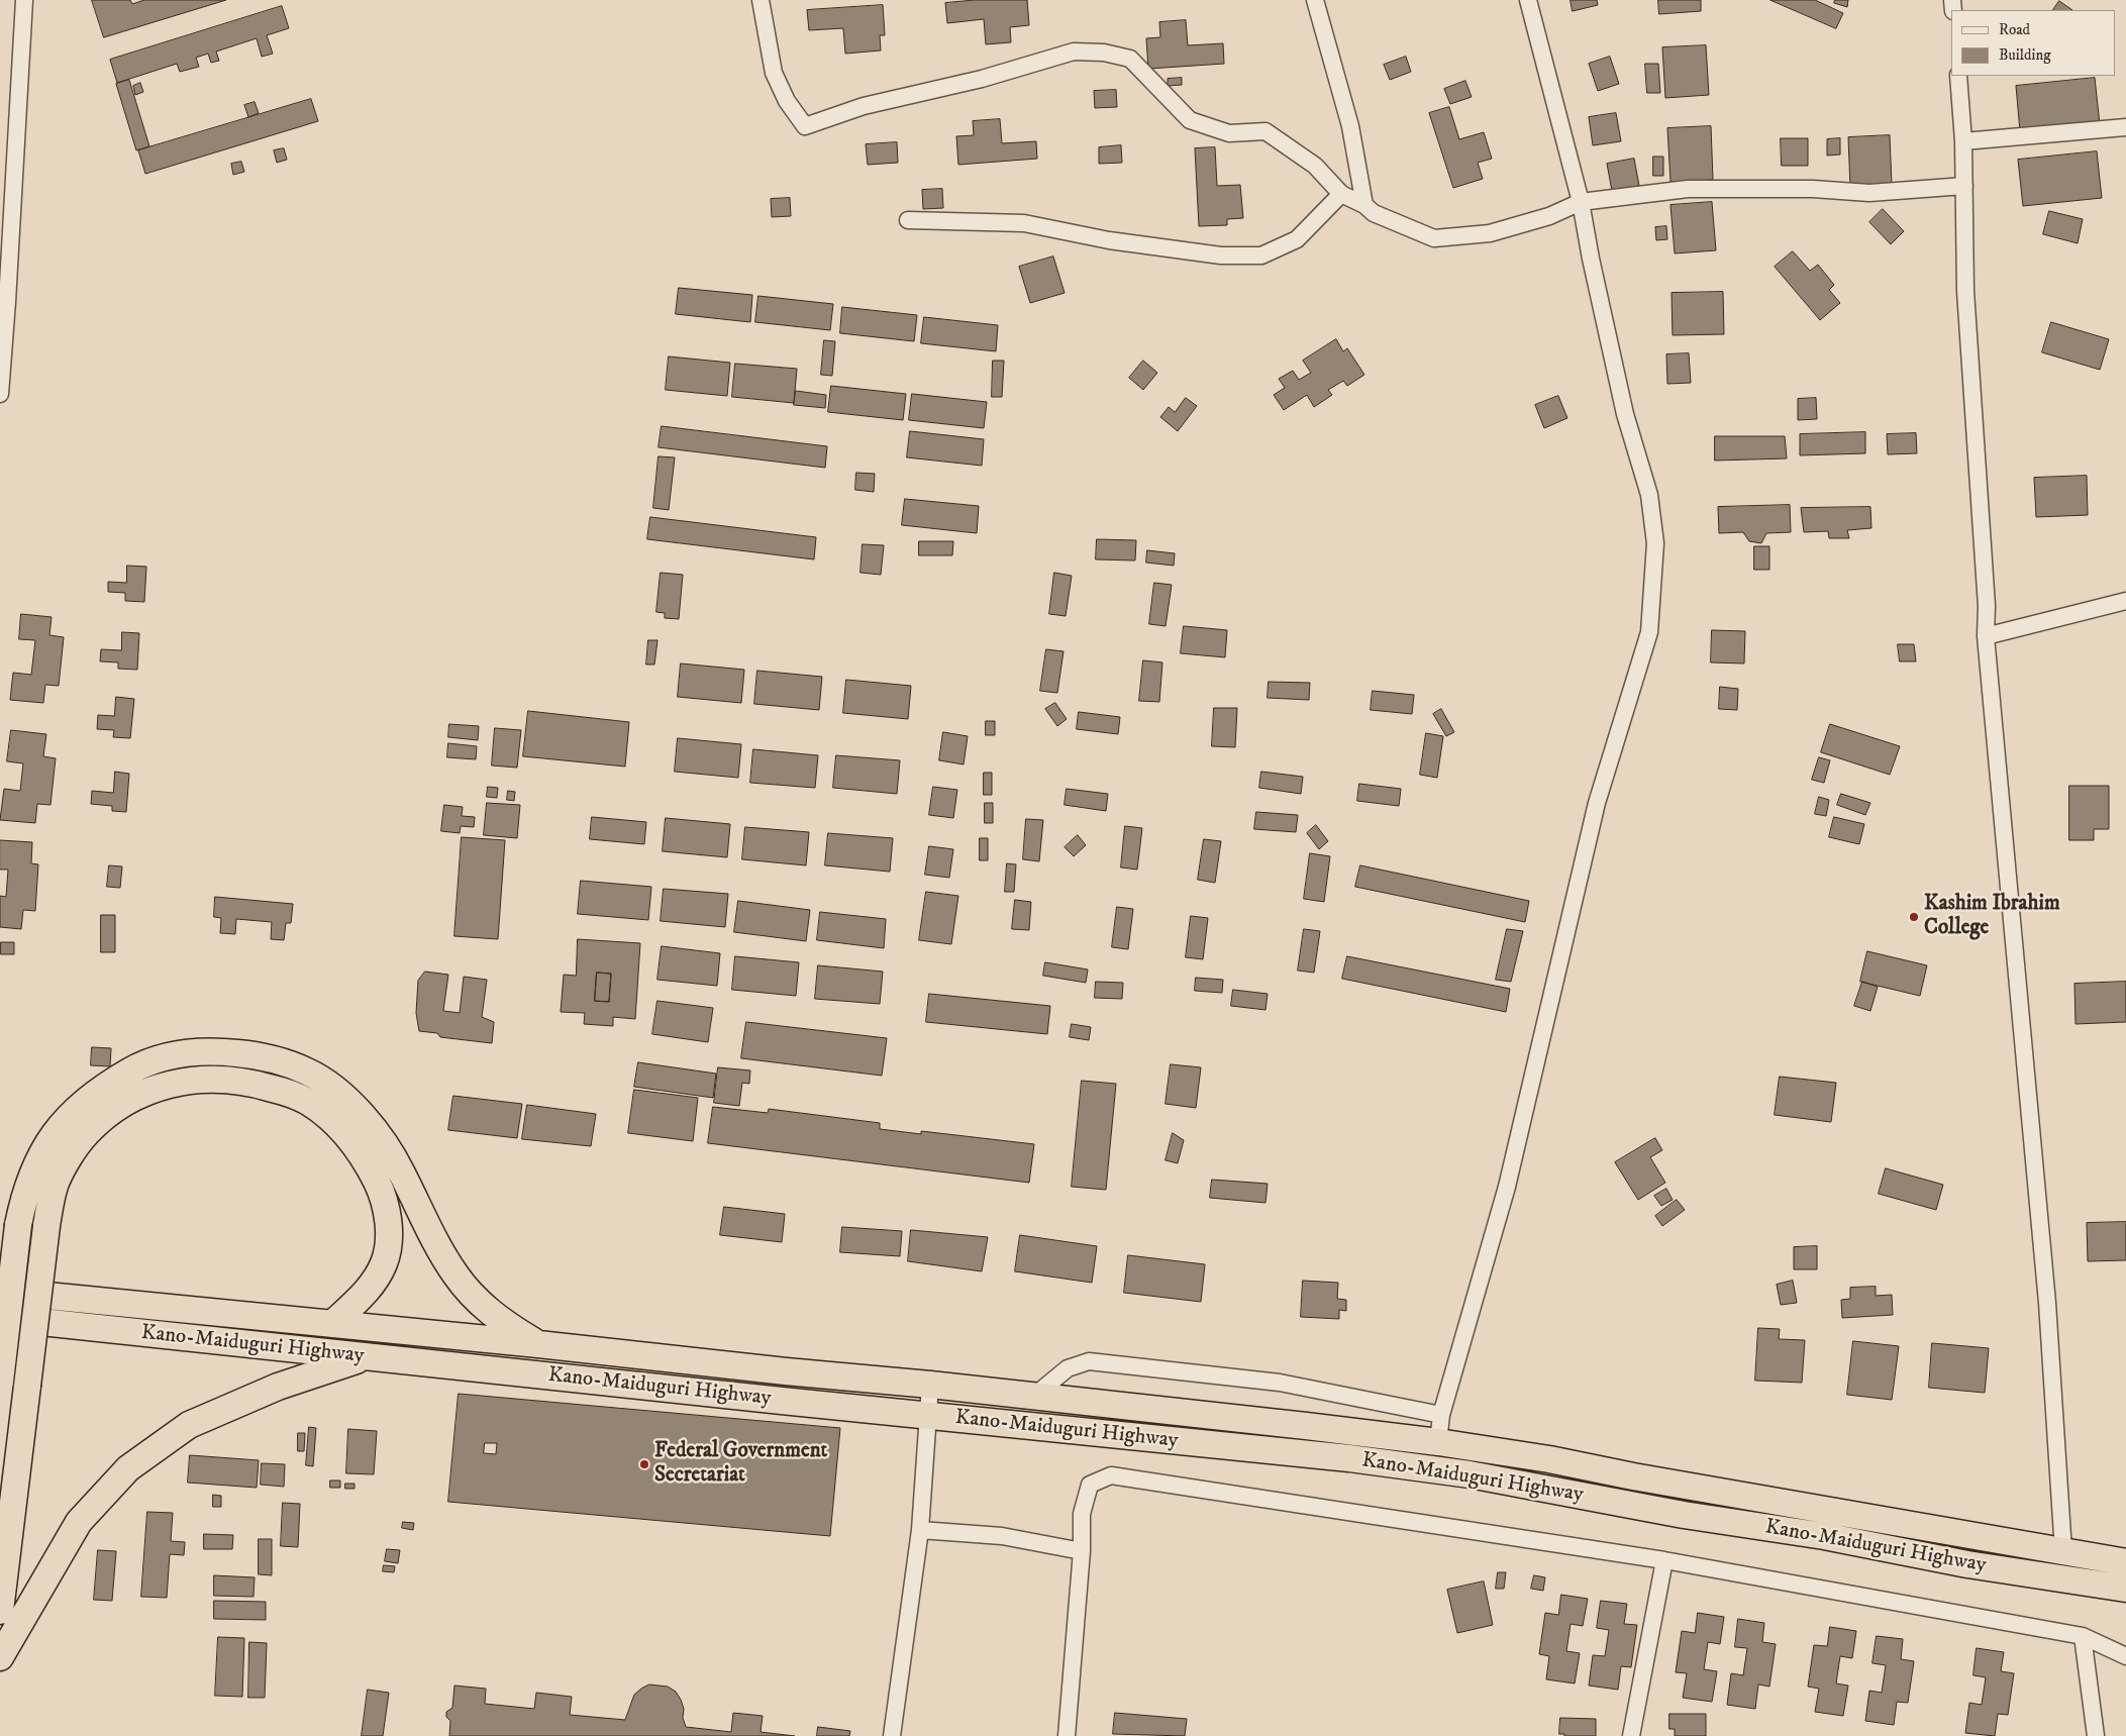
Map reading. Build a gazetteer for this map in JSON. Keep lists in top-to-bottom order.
{
  "streets": {
    "highway": ["Kano-Maiduguri Highway"]
  },
  "places": ["Kashim Ibrahim College", "Federal Government Secretariat"],
  "legend": ["Road", "Building"]
}
